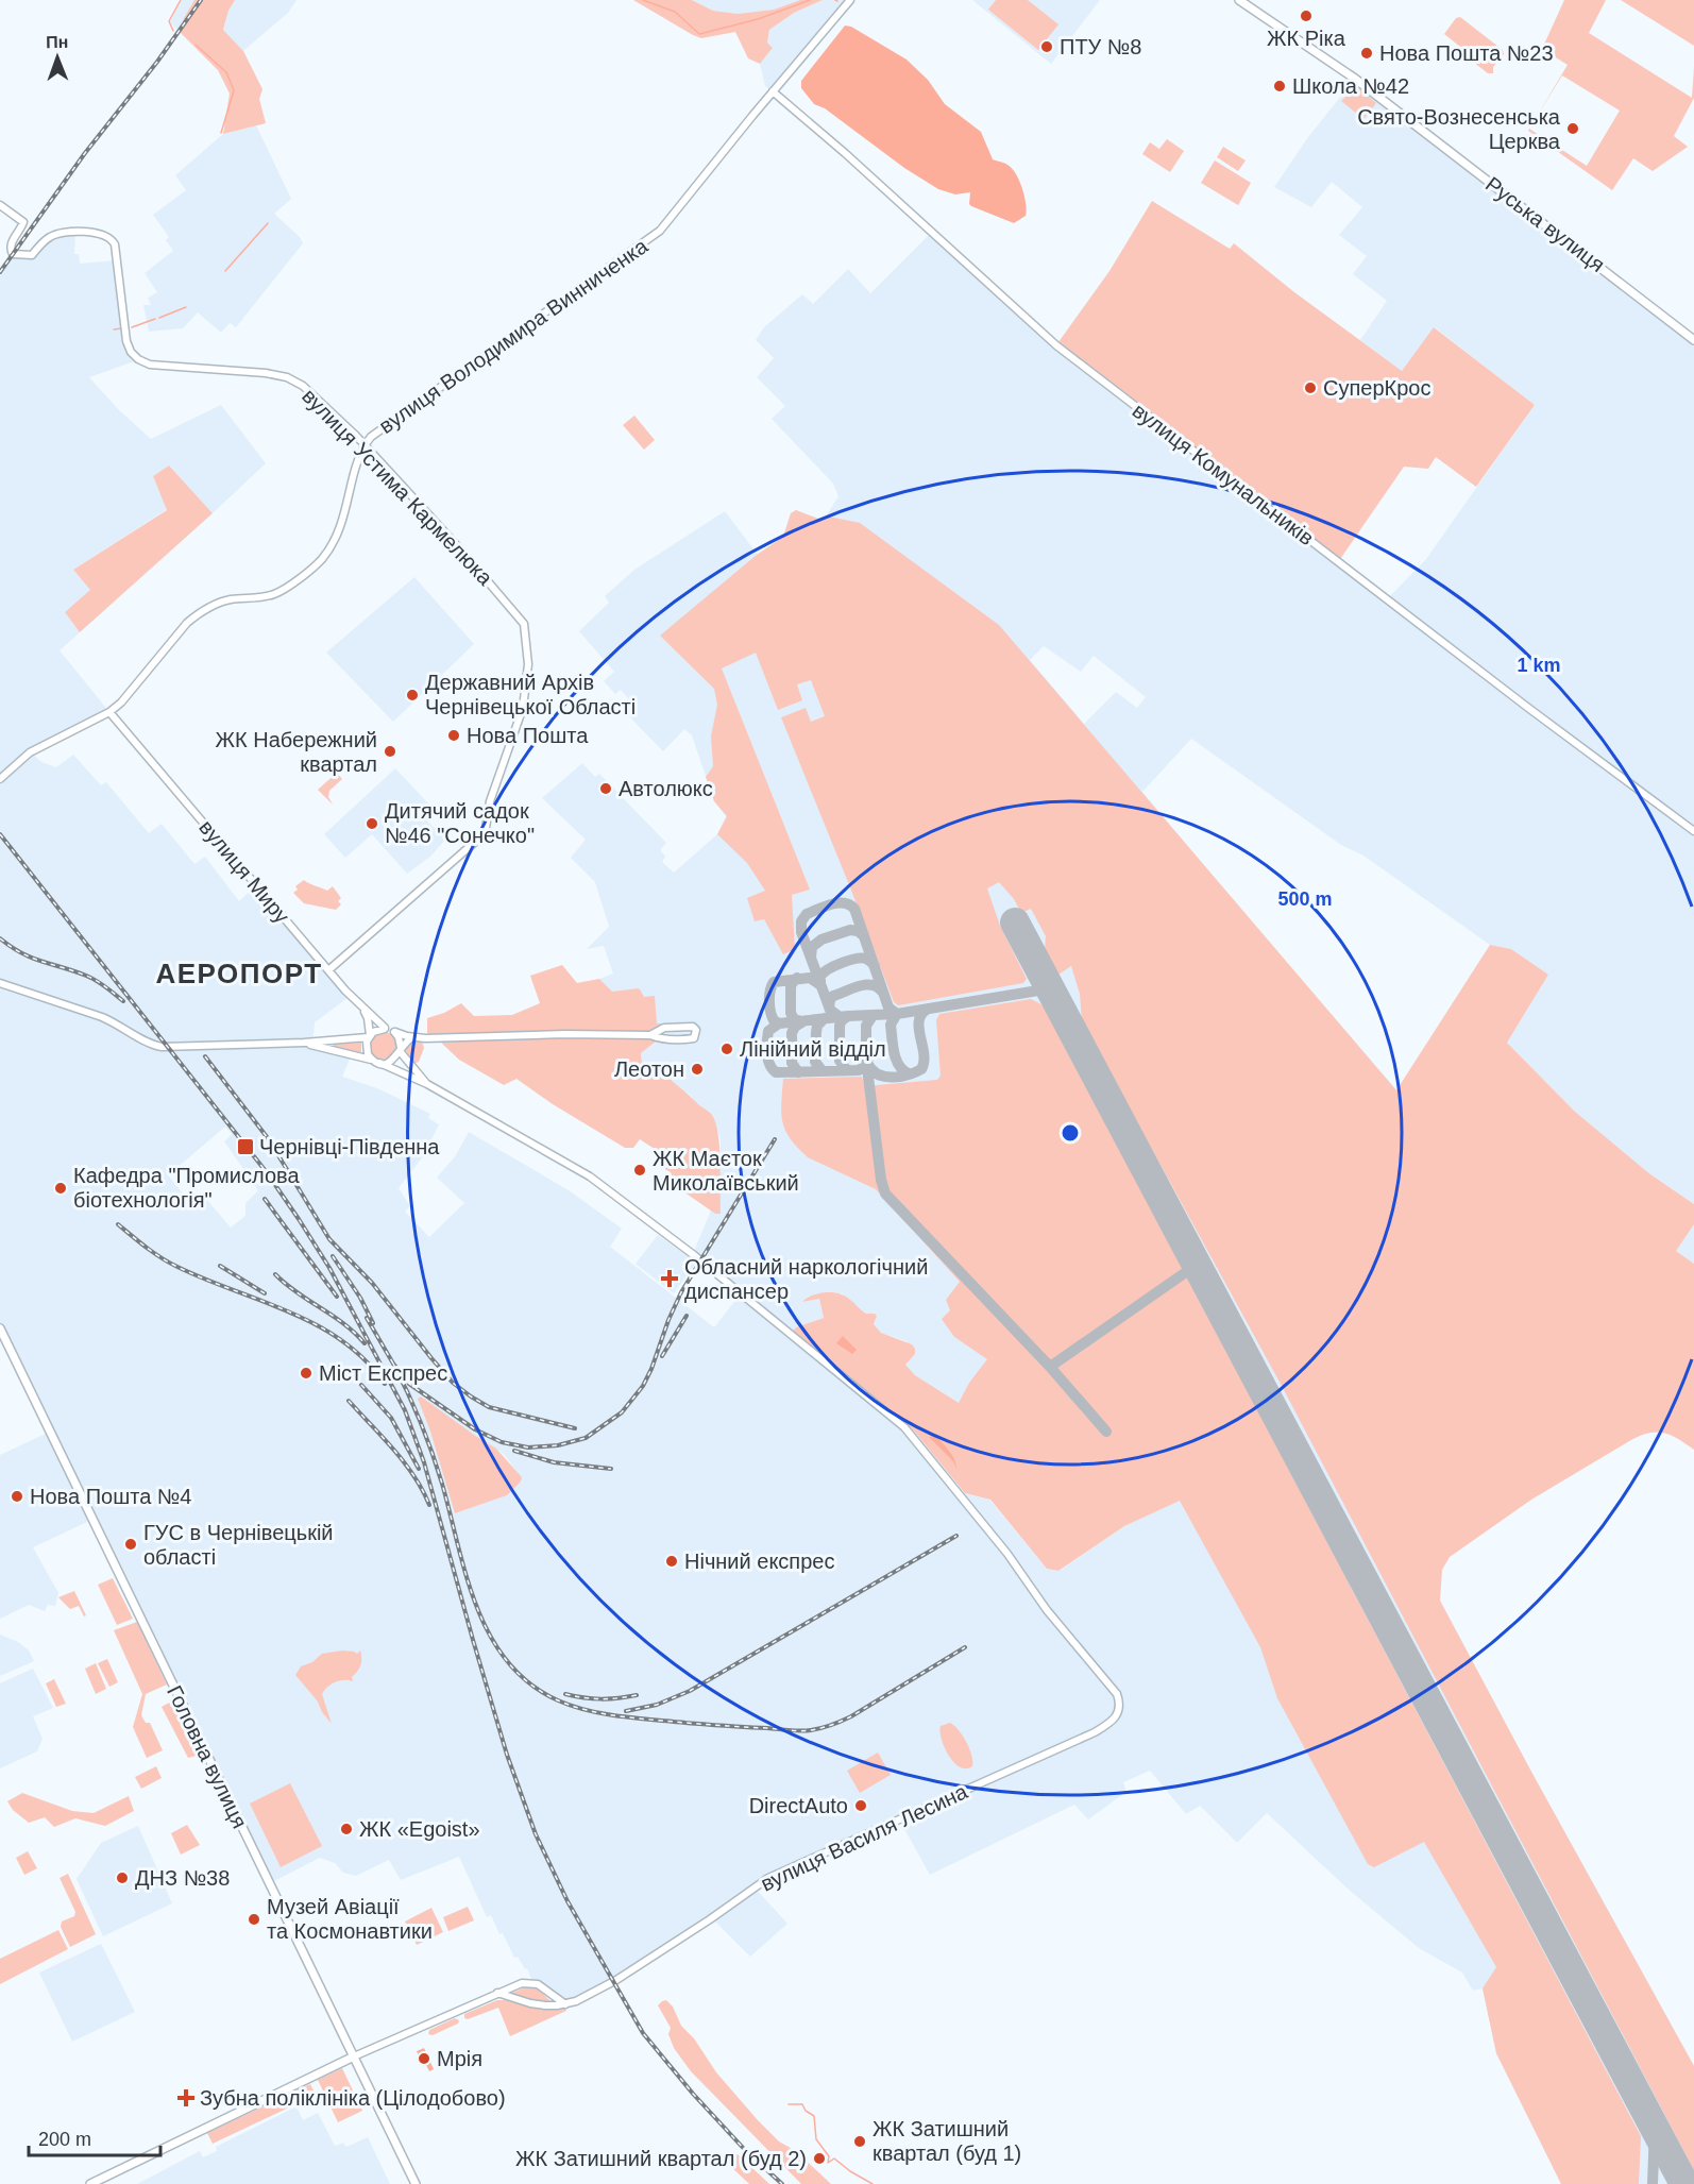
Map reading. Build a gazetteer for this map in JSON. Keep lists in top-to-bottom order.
{
  "streets": {
    "main road": ["Руська вулиця", "Головна вулиця"],
    "street": [
      "вулиця Володимира Винниченка",
      "вулиця Комунальників",
      "вулиця Устима Кармелюка",
      "вулиця Миру",
      "вулиця Василя Лесина"
    ]
  },
  "crossings": [
    ["вулиця Володимира Винниченка", "вулиця Комунальників"],
    ["вулиця Володимира Винниченка", "вулиця Устима Кармелюка"],
    ["вулиця Володимира Винниченка", "вулиця Миру"],
    ["вулиця Устима Кармелюка", "вулиця Миру"]
  ],
  "districts": ["АЕРОПОРТ"],
  "places": {
    "other": [
      "ЖК Ріка",
      "ПТУ №8",
      "Нова Пошта №23",
      "Школа №42",
      "Свято-Вознесенська Церква",
      "СуперКрос",
      "Державний Архів Чернівецької Області",
      "Нова Пошта",
      "ЖК Набережний квартал",
      "Автолюкс",
      "Дитячий садок №46 \"Сонечко\"",
      "Лінійний відділ",
      "Леотон",
      "ЖК Маєток Миколаївський",
      "Кафедра \"Промислова біотехнологія\"",
      "Міст Експрес",
      "Нова Пошта №4",
      "ГУС в Чернівецькій області",
      "Нічний експрес",
      "DirectAuto",
      "ЖК «Egoist»",
      "ДНЗ №38",
      "Музей Авіації та Космонавтики",
      "Мрія",
      "ЖК Затишний квартал (буд 1)",
      "ЖК Затишний квартал (буд 2)"
    ],
    "transit": ["Чернівці-Південна"],
    "health": ["Обласний наркологічний диспансер", "Зубна поліклініка (Цілодобово)"]
  },
  "scale_bar": "200 m",
  "north": "top",
  "rings": ["1 km", "500 m"]
}
